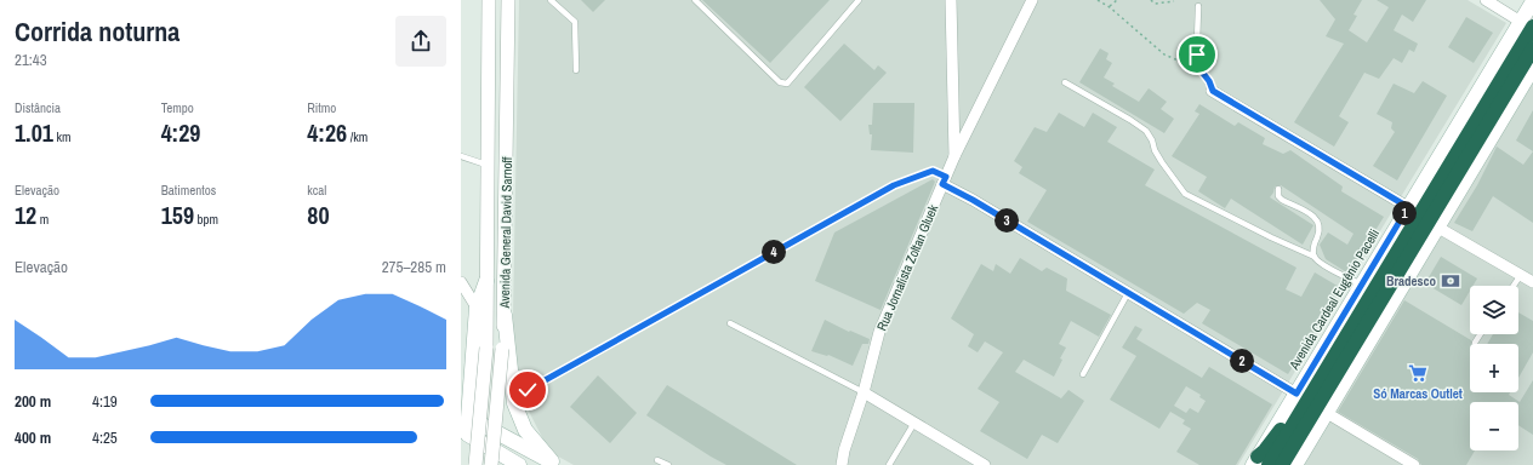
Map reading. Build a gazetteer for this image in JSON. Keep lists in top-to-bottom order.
{
  "streets": {
    "highway": ["Avenida Cardeal Eugênio Pacelli"],
    "street": ["Avenida General David Sarnoff", "Rua Jornalista Zoltan Gluek"]
  },
  "places": {
    "bank": ["Bradesco"],
    "supermarket": ["Só Marcas Outlet"]
  },
  "page": {
    "heading": ["Corrida noturna", "21:43"],
    "stats": [
      ["Distância", "1.01 km"],
      ["Tempo", "4:29"],
      ["Ritmo", "4:26 /km"],
      ["Elevação", "12 m"],
      ["Batimentos", "159 bpm"],
      ["kcal", "80"]
    ],
    "pins": [
      "1",
      "3",
      "4",
      "2"
    ],
    "chart": ["Elevação", "275–285 m"],
    "map_buttons": ["+", "−"],
    "list": [
      {
        "name": "200 m",
        "note": "4:19"
      },
      {
        "name": "400 m",
        "note": "4:25"
      }
    ]
  }
}
